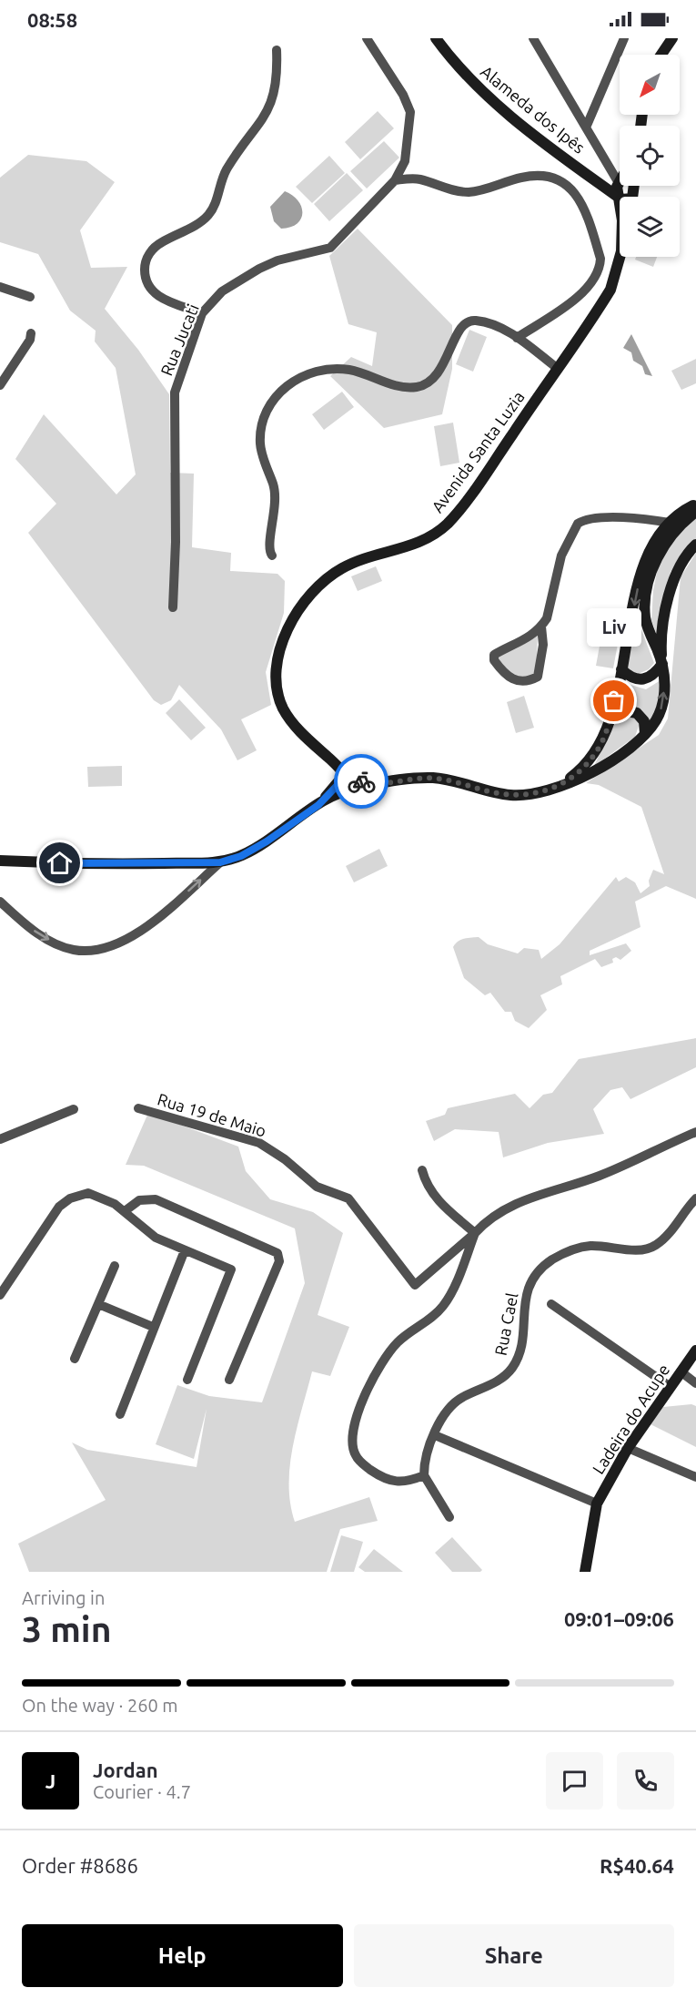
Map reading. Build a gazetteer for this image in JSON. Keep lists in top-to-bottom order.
{
  "streets": {
    "street": [
      "Alameda dos Ipês",
      "Rua Jucati",
      "Avenida Santa Luzia",
      "Rua 19 de Maio",
      "Rua Cael",
      "Ladeira do Acupe"
    ]
  },
  "crossings": [
    ["Alameda dos Ipês", "Avenida Santa Luzia"]
  ],
  "places": ["Liv"],
  "north": "bottom left",
  "page": {
    "status": "08:58",
    "bubble": "Liv",
    "heading": ["3 min", "Arriving in", "09:01–09:06"],
    "panel": [
      "Jordan",
      "Courier · 4.7",
      "Order #8686",
      "R$40.64"
    ],
    "bar": "On the way · 260 m",
    "round": "J",
    "buttons": ["Help", "Share"]
  }
}
